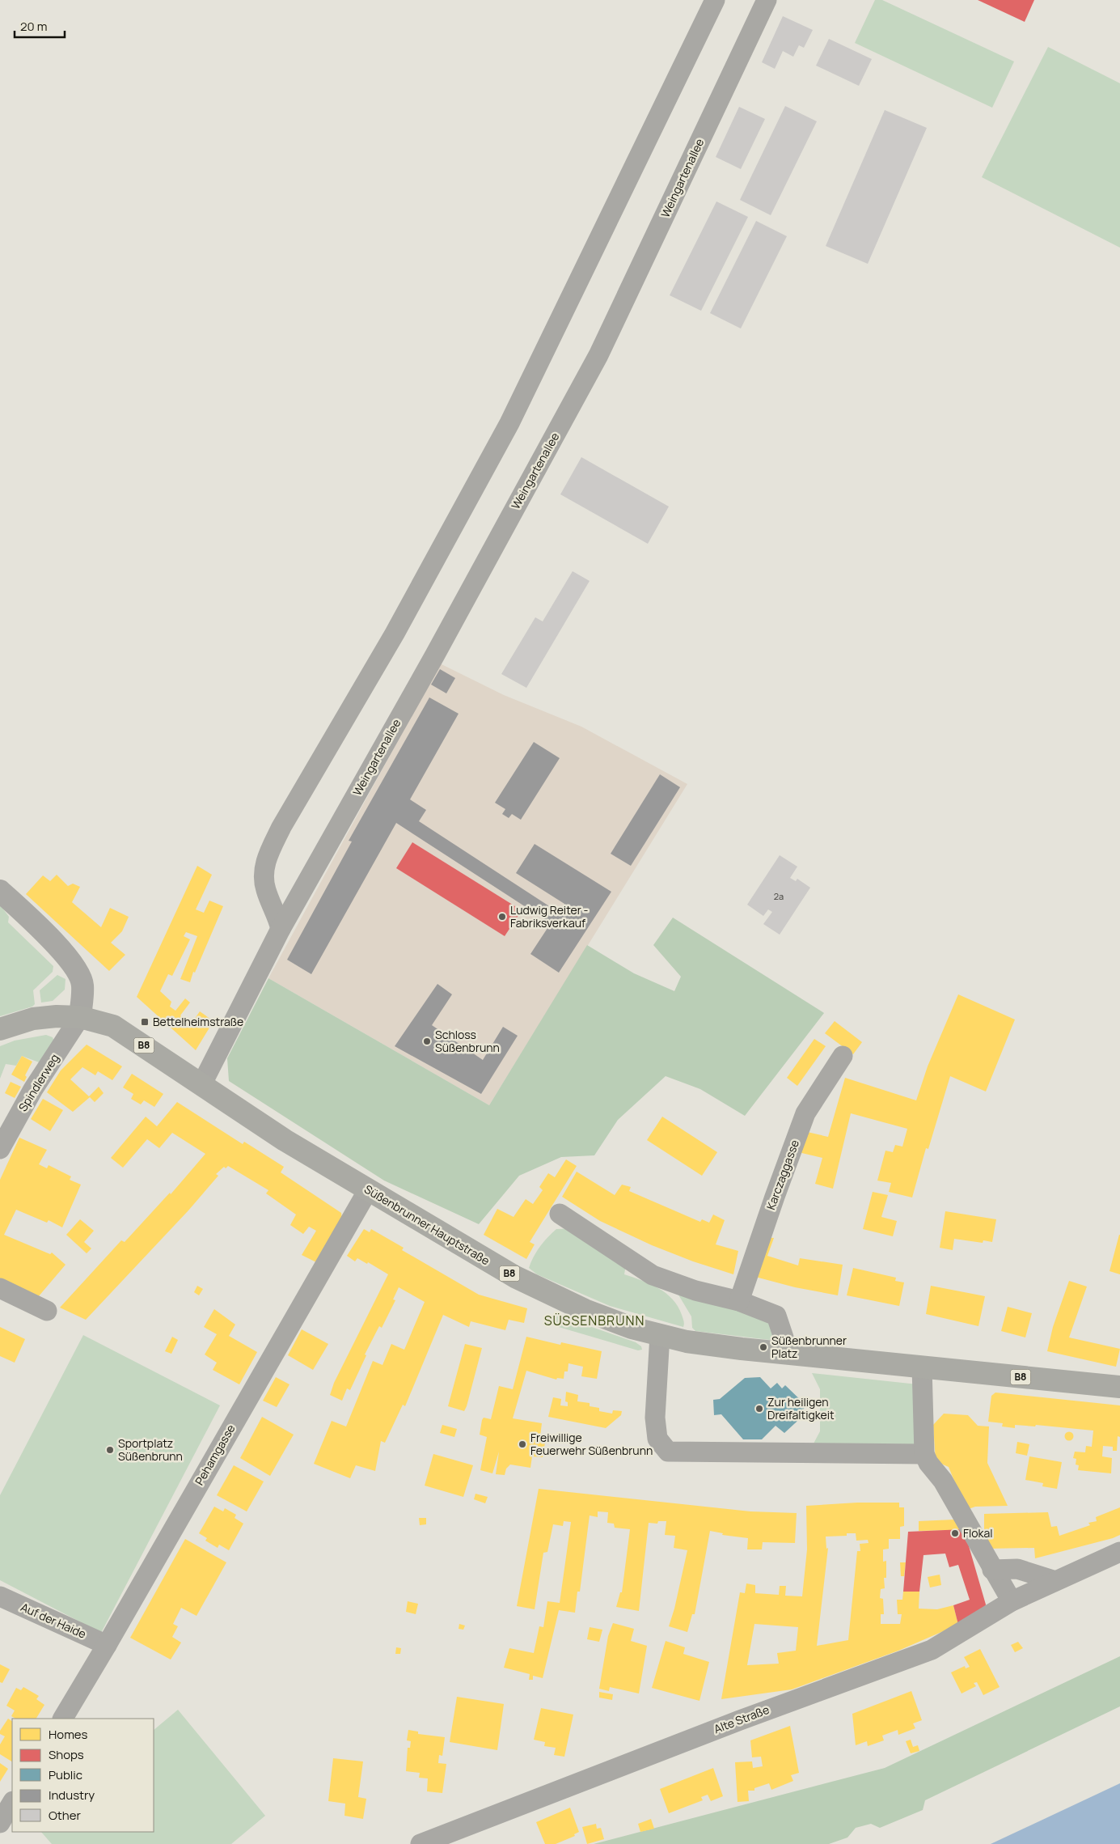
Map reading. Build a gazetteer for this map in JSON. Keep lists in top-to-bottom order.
{
  "streets": {
    "main road": ["B8", "Süßenbrunner Hauptstraße"],
    "street": [
      "Weingartenallee",
      "Spindlerweg",
      "Karczaggasse",
      "Pehamgasse",
      "Auf der Haide",
      "Alte Straße"
    ]
  },
  "crossings": [
    ["Weingartenallee", "Süßenbrunner Hauptstraße"],
    ["B8", "Spindlerweg"],
    ["B8", "Süßenbrunner Hauptstraße"],
    ["Spindlerweg", "Süßenbrunner Hauptstraße"],
    ["Süßenbrunner Hauptstraße", "Pehamgasse"],
    ["Pehamgasse", "Auf der Haide"]
  ],
  "districts": ["SÜSSENBRUNN"],
  "places": {
    "other": [
      "Ludwig Reiter - Fabriksverkauf",
      "Schloss Süßenbrunn",
      "Süßenbrunner Platz",
      "Zur heiligen Dreifaltigkeit",
      "Freiwillige Feuerwehr Süßenbrunn",
      "Sportplatz Süßenbrunn",
      "Flokal"
    ],
    "transit": ["Bettelheimstraße"]
  },
  "house_numbers": ["2a"],
  "legend": [
    "Homes",
    "Shops",
    "Public",
    "Industry",
    "Other"
  ],
  "scale_bar": "20 m"
}
